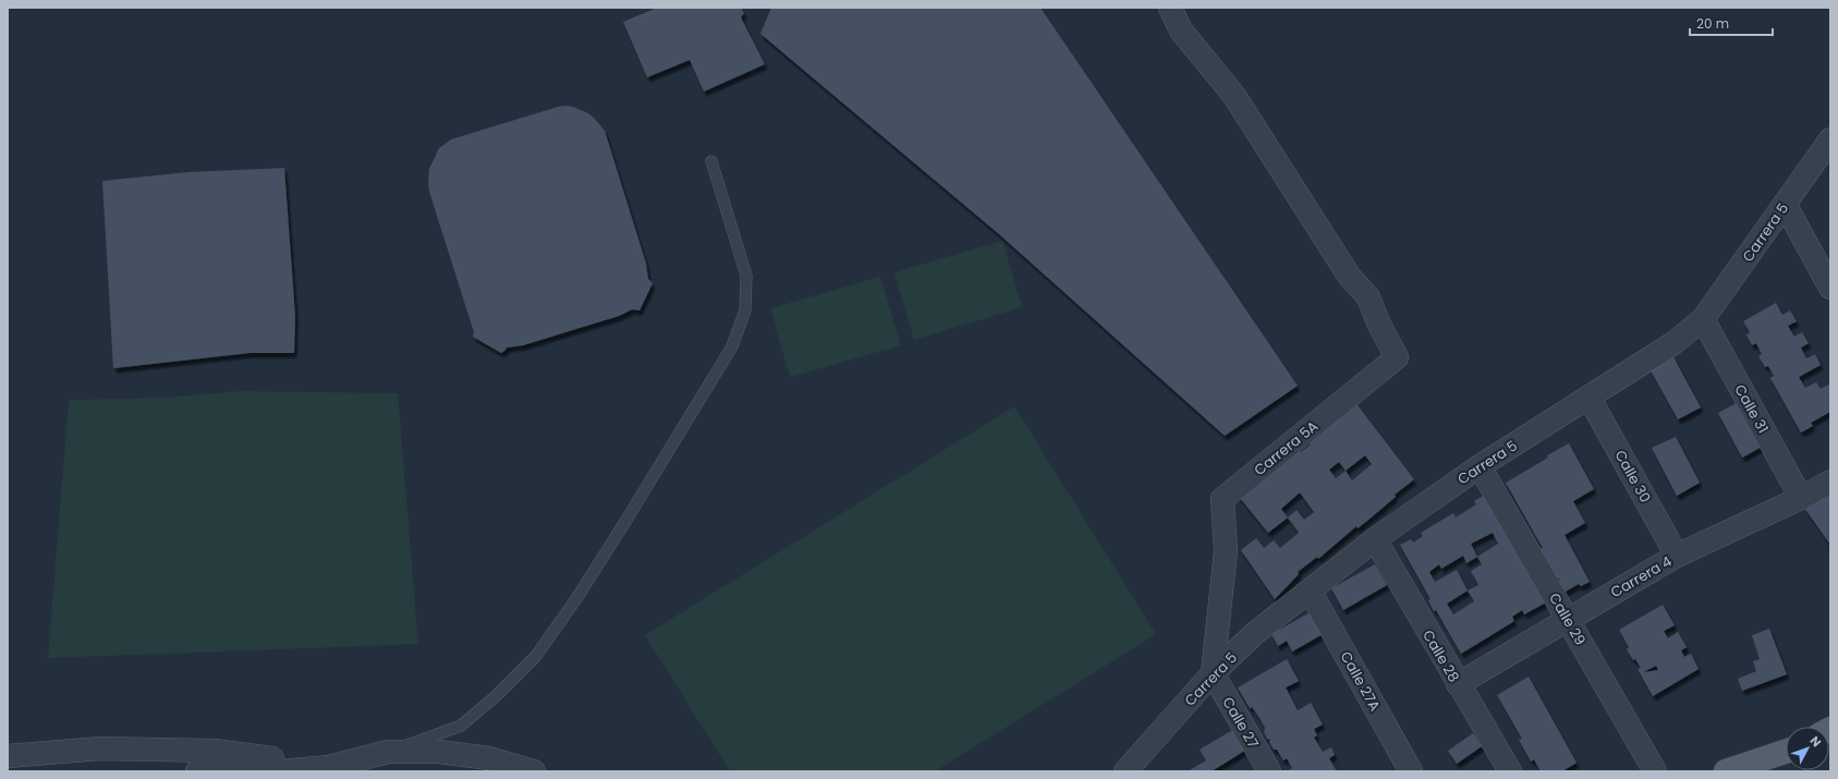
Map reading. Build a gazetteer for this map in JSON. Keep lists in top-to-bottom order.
{
  "streets": {
    "street": [
      "Carrera 5",
      "Calle 31",
      "Carrera 5A",
      "Calle 30",
      "Carrera 4",
      "Calle 29",
      "Calle 28",
      "Calle 27A",
      "Calle 27"
    ]
  },
  "crossings": [
    ["Carrera 5", "Calle 31"],
    ["Carrera 5", "Calle 30"],
    ["Carrera 5", "Calle 29"],
    ["Carrera 5", "Calle 28"],
    ["Carrera 5", "Calle 27A"],
    ["Carrera 5", "Calle 27"],
    ["Calle 31", "Carrera 4"],
    ["Calle 30", "Carrera 4"],
    ["Carrera 4", "Calle 29"],
    ["Carrera 4", "Calle 28"]
  ],
  "scale_bar": "20 m",
  "north": "top right"
}
